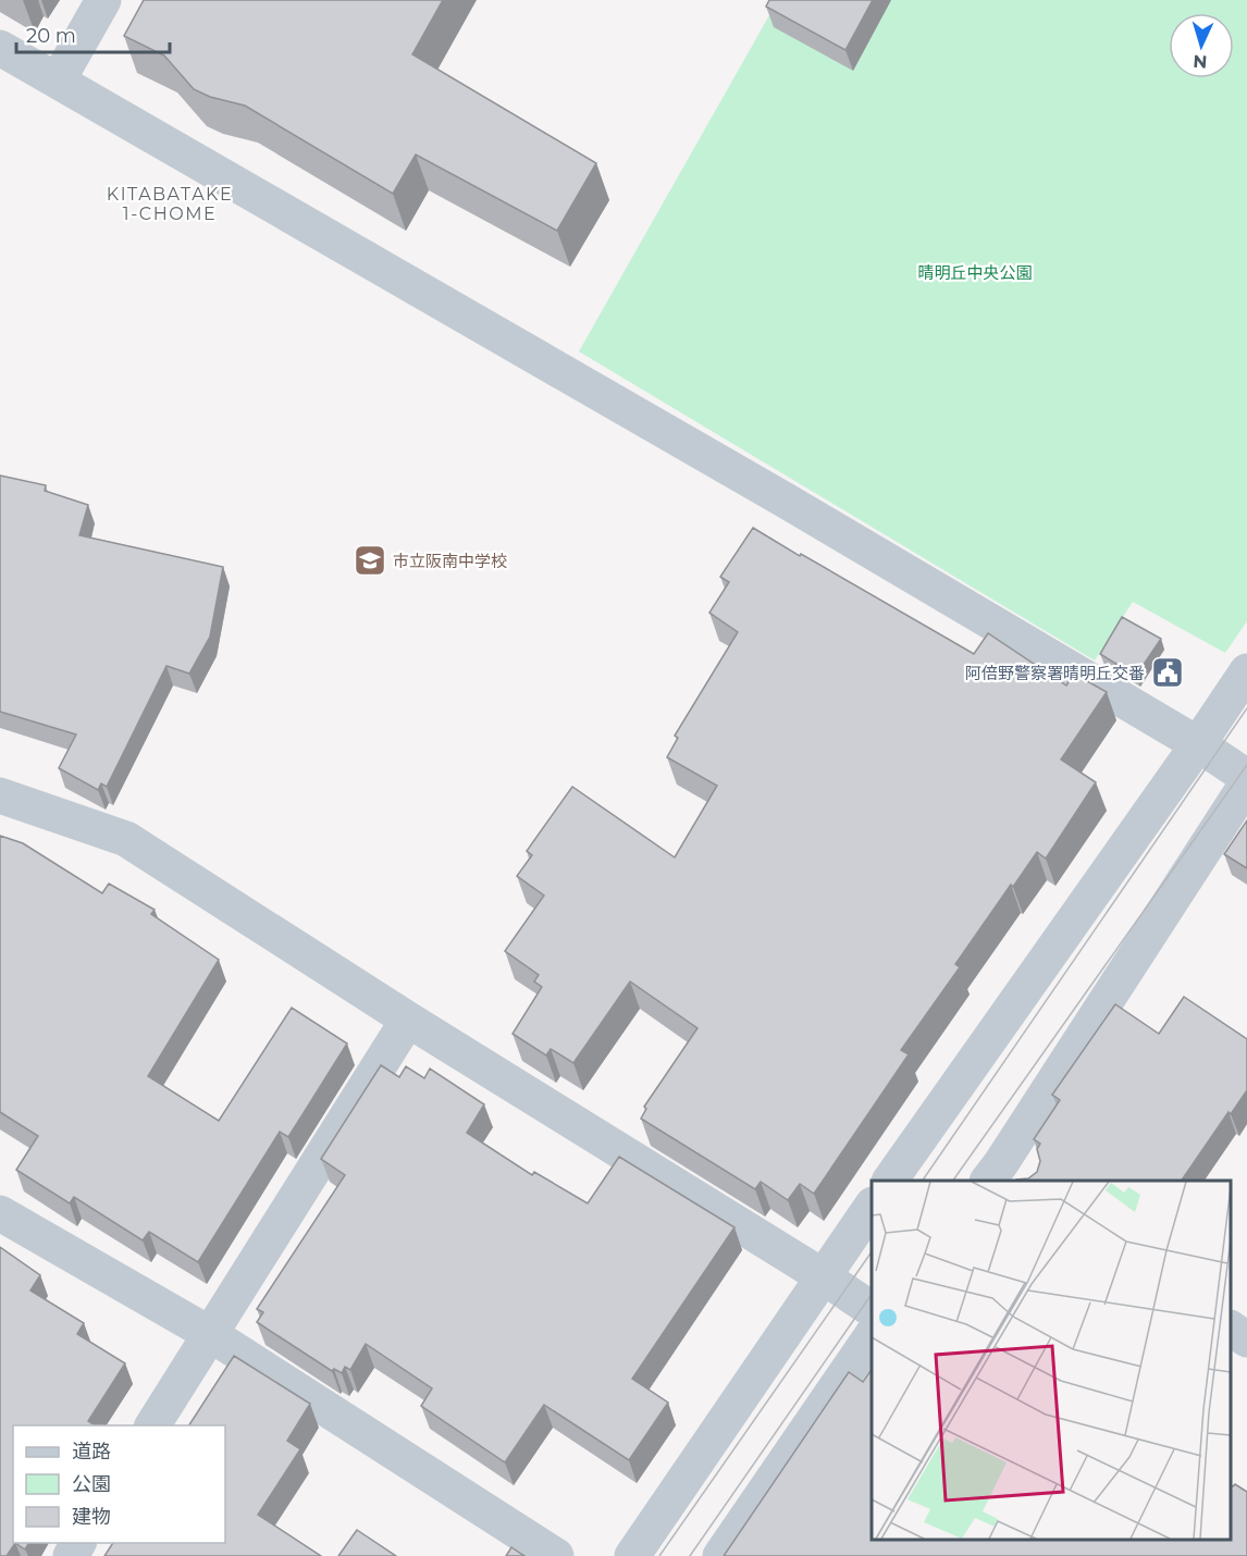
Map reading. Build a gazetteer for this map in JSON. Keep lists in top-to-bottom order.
{
  "districts": ["KITABATAKE 1-CHOME"],
  "parks": ["晴明丘中央公園"],
  "places": {
    "school or university": ["市立阪南中学校"],
    "public building": ["阿倍野警察署晴明丘交番"]
  },
  "legend": ["道路", "公園", "建物"],
  "scale_bar": "20 m",
  "north": "bottom"
}
